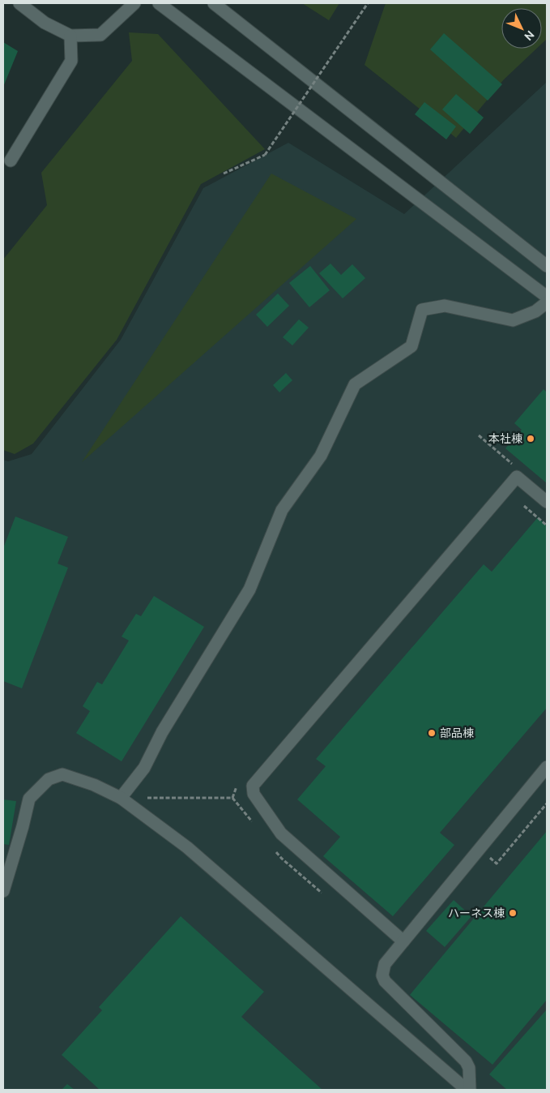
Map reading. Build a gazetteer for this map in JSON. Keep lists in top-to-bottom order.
{
  "places": ["本社棟", "部品棟", "ハーネス棟"],
  "north": "bottom right"
}
